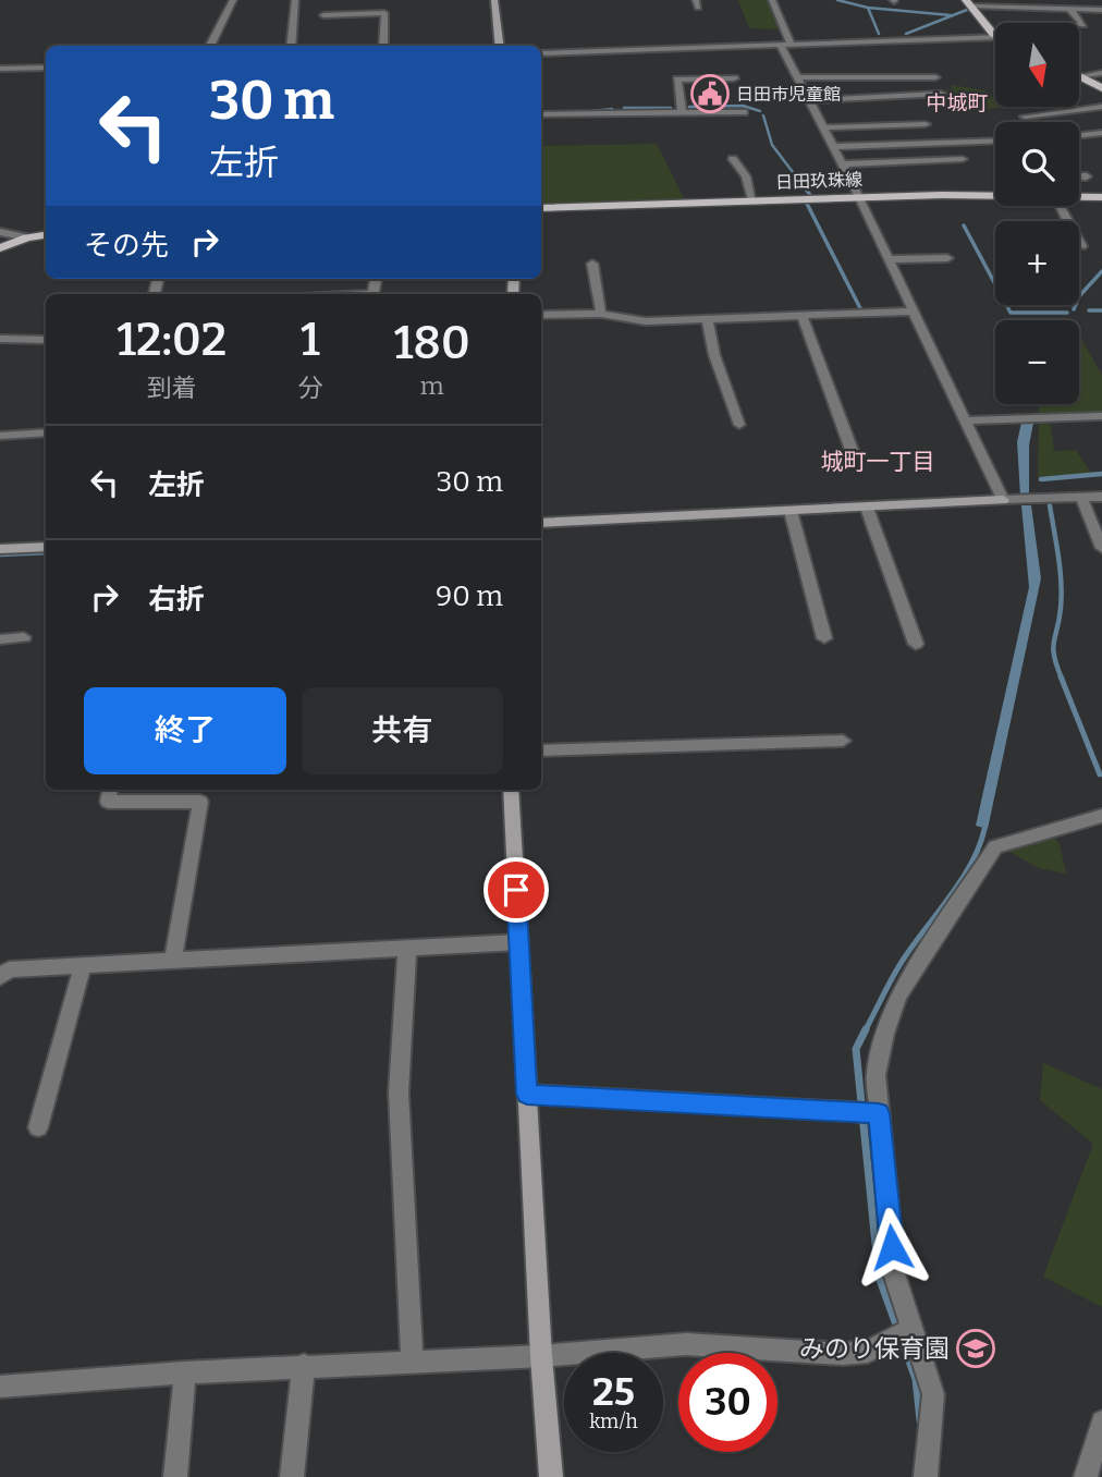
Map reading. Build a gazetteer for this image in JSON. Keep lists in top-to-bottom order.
{
  "streets": {
    "main road": ["日田玖珠線"]
  },
  "districts": ["中城町", "城町一丁目"],
  "places": {
    "public building": ["日田市児童館"],
    "school or university": ["みのり保育園"]
  },
  "north": "bottom",
  "page": {
    "map_buttons": ["+", "−"],
    "turn": ["30 m", "左折"],
    "then": "その先",
    "eta": [
      "12:02",
      "到着",
      "1",
      "分",
      "180",
      "m"
    ],
    "list": [
      {
        "name": "左折",
        "value": "30 m"
      },
      {
        "name": "右折",
        "value": "90 m"
      }
    ],
    "buttons": ["終了", "共有"],
    "speed": "25 km/h",
    "limit": "30"
  }
}
